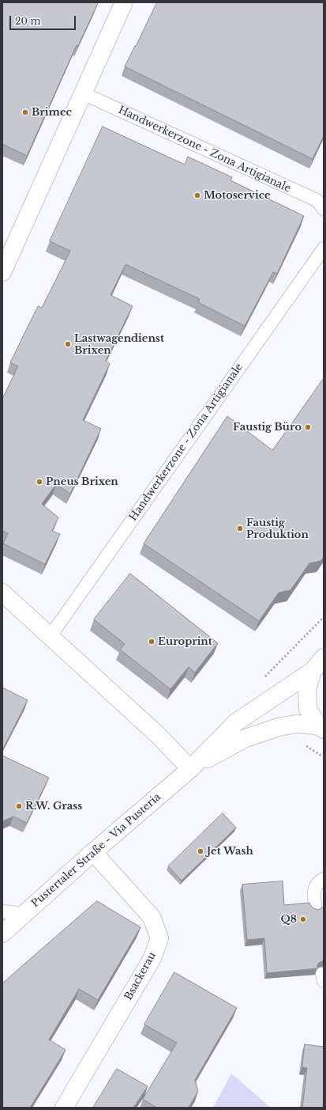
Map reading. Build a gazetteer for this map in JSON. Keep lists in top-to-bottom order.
{
  "streets": {
    "street": ["Pustertaler Straße - Via Pusteria", "Bsackerau"],
    "lane": ["Handwerkerzone - Zona Artigianale"]
  },
  "crossings": [
    ["Pustertaler Straße - Via Pusteria", "Bsackerau"]
  ],
  "places": [
    "Brimec",
    "Motoservice",
    "Lastwagendienst Brixen",
    "Faustig Büro",
    "Pneus Brixen",
    "Faustig Produktion",
    "Europrint",
    "R.W. Grass",
    "Jet Wash",
    "Q8"
  ],
  "scale_bar": "20 m"
}
